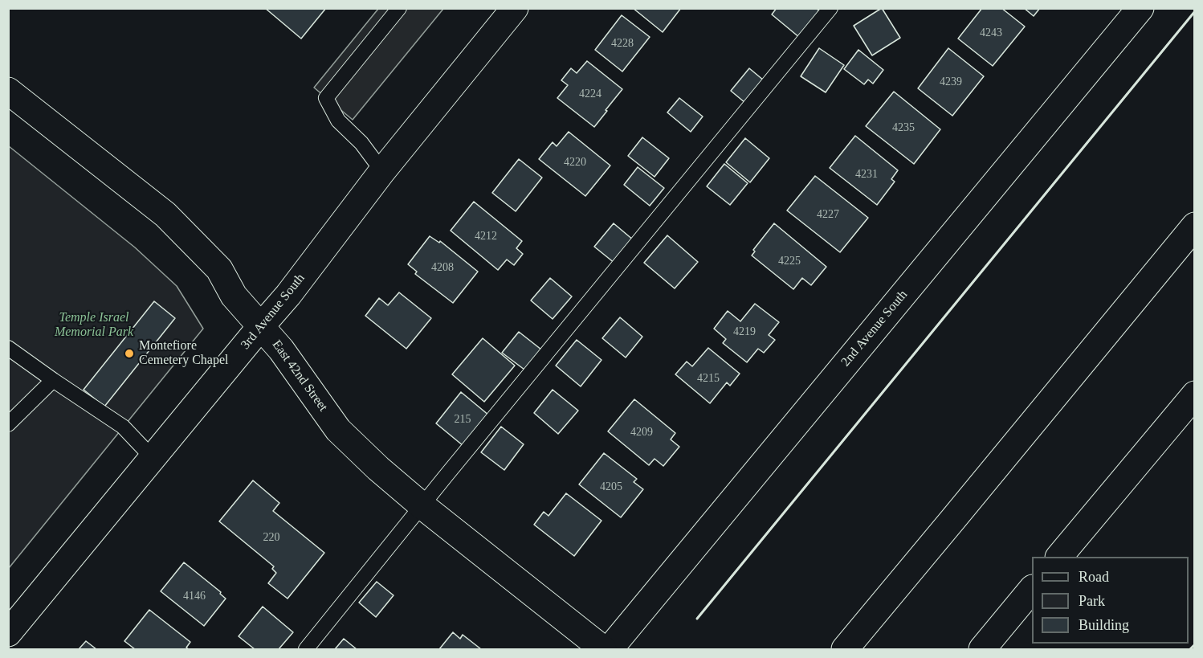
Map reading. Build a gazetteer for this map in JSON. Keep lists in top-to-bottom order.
{
  "streets": {
    "main road": ["3rd Avenue South", "2nd Avenue South", "East 42nd Street"]
  },
  "crossings": [
    ["3rd Avenue South", "East 42nd Street"]
  ],
  "parks": ["Temple Israel Memorial Park"],
  "places": ["Montefiore Cemetery Chapel"],
  "house_numbers": [
    "4243",
    "4228",
    "4239",
    "4224",
    "4235",
    "4220",
    "4231",
    "4227",
    "4212",
    "4225",
    "4208",
    "4219",
    "4215",
    "215",
    "4209",
    "4205",
    "220",
    "4146"
  ],
  "legend": ["Road", "Park", "Building"]
}
